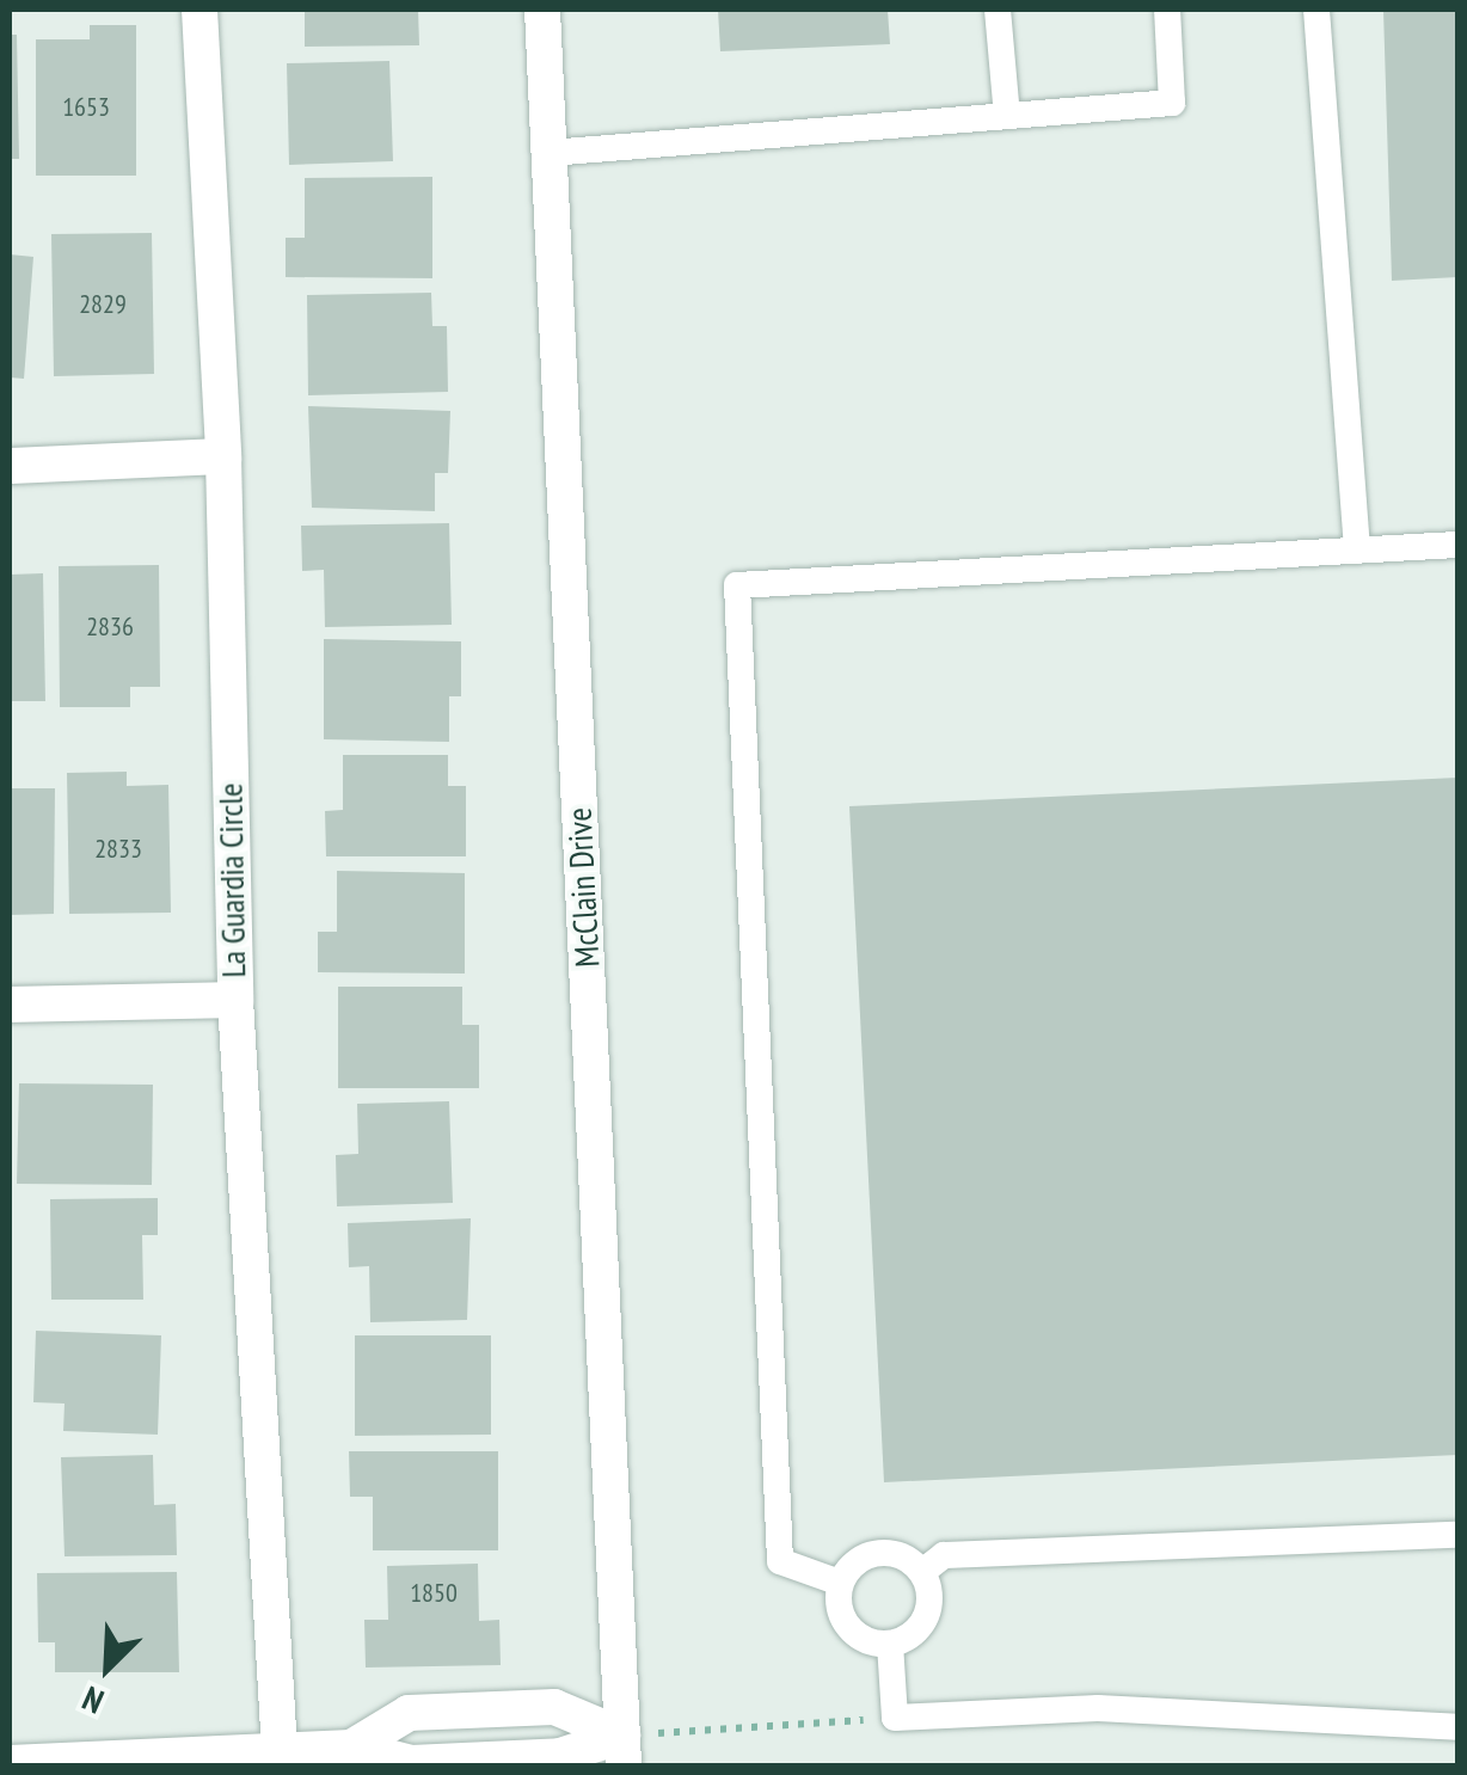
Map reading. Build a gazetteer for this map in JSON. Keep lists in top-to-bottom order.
{
  "streets": {
    "street": ["La Guardia Circle", "McClain Drive"]
  },
  "house_numbers": [
    "1653",
    "2829",
    "2836",
    "2833",
    "1850"
  ],
  "north": "bottom left"
}
